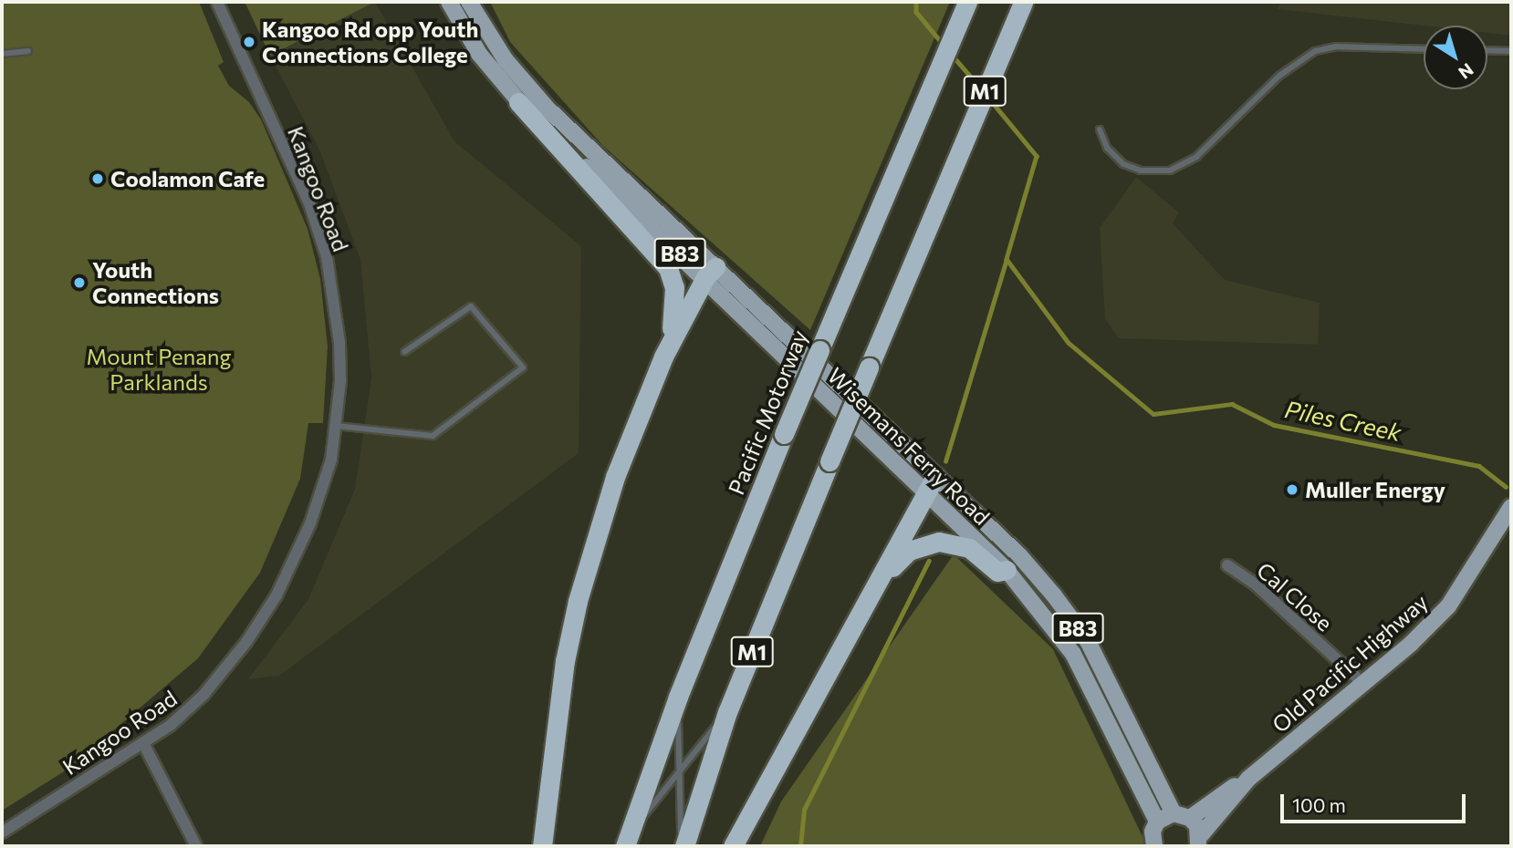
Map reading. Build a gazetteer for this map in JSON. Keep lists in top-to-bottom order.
{
  "streets": {
    "highway": ["M1", "Pacific Motorway"],
    "main road": ["B83", "Wisemans Ferry Road", "Old Pacific Highway"],
    "street": ["Kangoo Road", "Cal Close"]
  },
  "crossings": [
    ["Cal Close", "Old Pacific Highway"]
  ],
  "water": ["Piles Creek"],
  "parks": ["Mount Penang Parklands"],
  "places": [
    "Kangoo Rd opp Youth Connections College",
    "Coolamon Cafe",
    "Youth Connections",
    "Muller Energy"
  ],
  "scale_bar": "100 m",
  "north": "bottom right"
}
